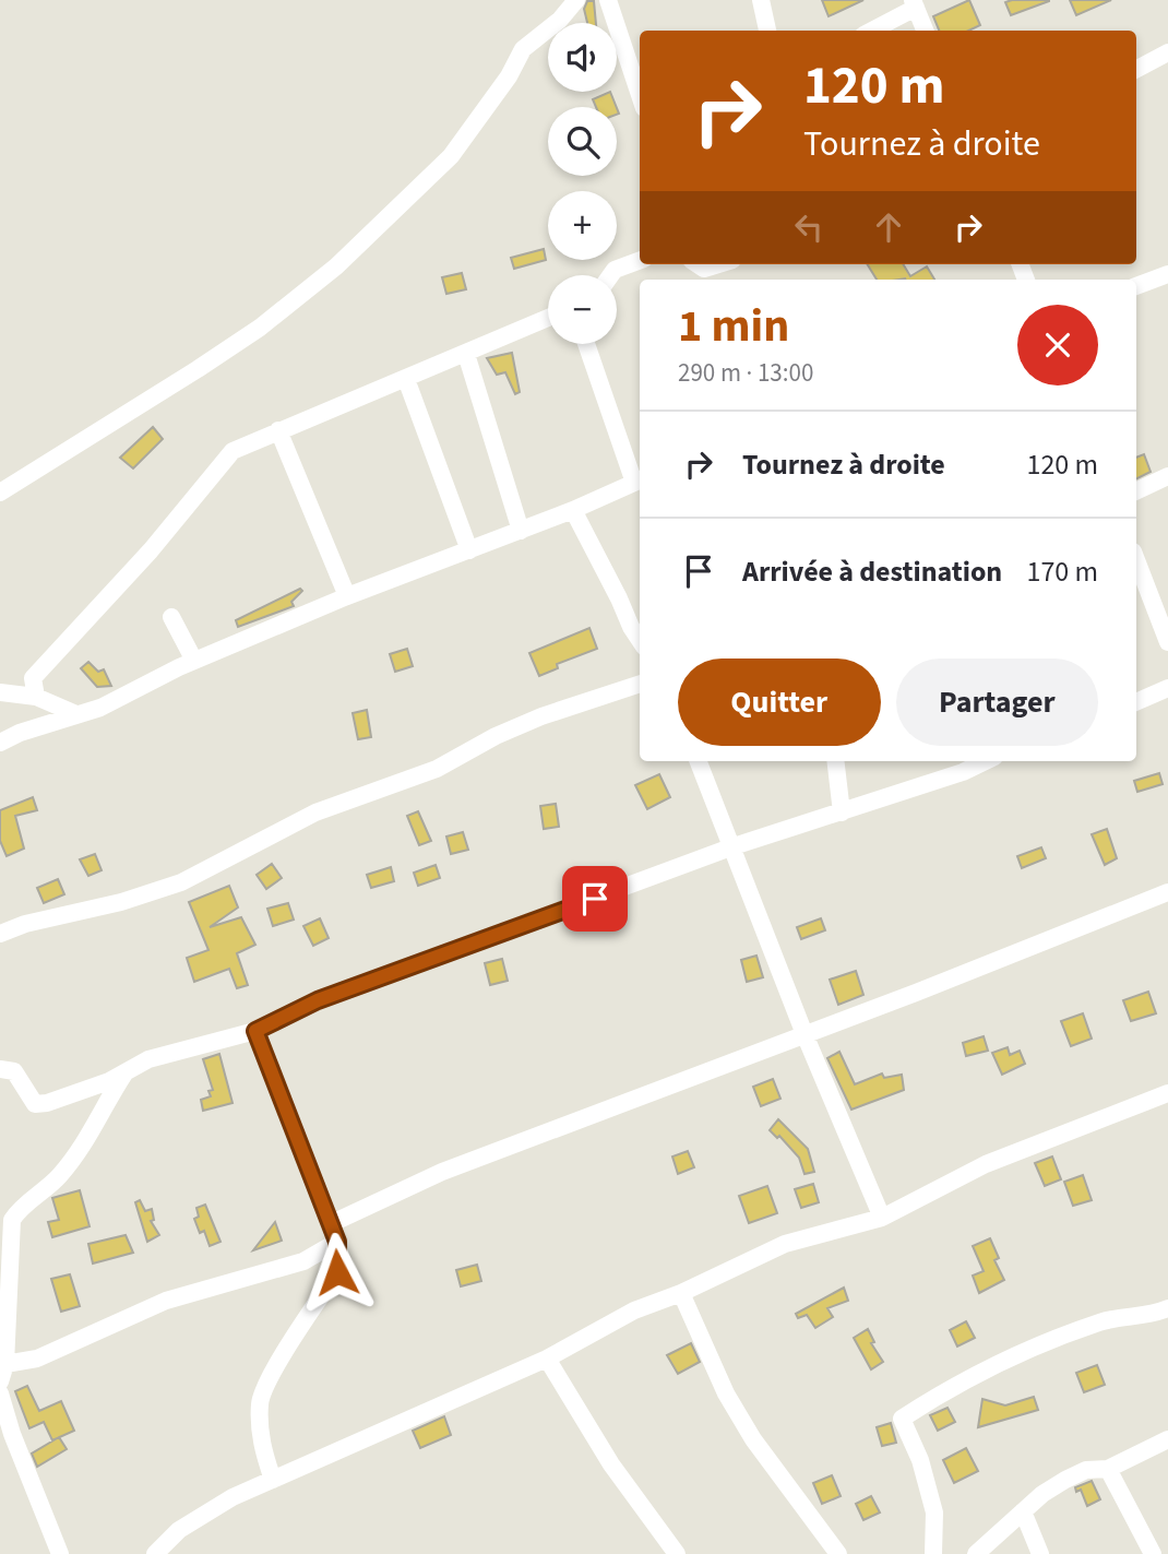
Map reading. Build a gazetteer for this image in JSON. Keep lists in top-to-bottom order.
{
  "page": {
    "map_buttons": ["+", "−"],
    "turn": ["120 m", "Tournez à droite"],
    "heading": ["1 min", "290 m · 13:00"],
    "list": [
      {
        "name": "Tournez à droite",
        "value": "120 m"
      },
      {
        "name": "Arrivée à destination",
        "value": "170 m"
      }
    ],
    "buttons": ["Quitter", "Partager"]
  }
}
